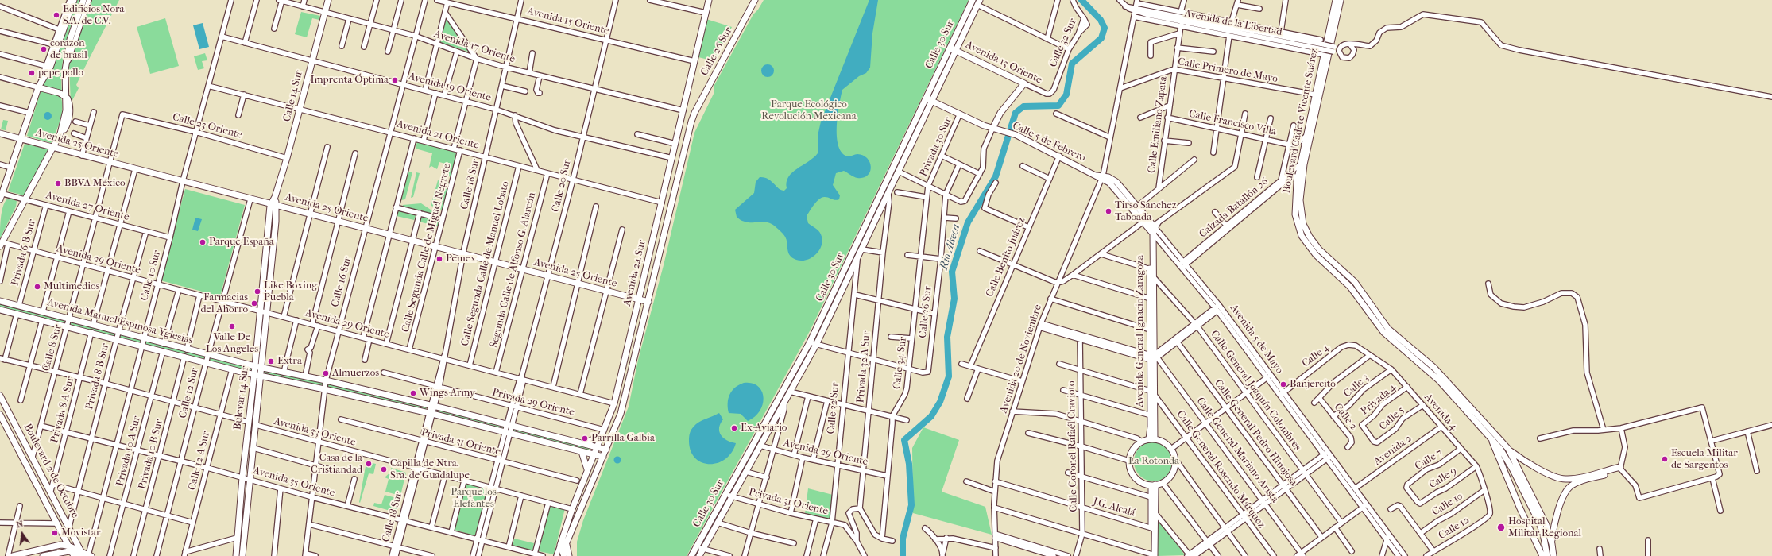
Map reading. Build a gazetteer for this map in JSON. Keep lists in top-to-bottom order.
{
  "streets": {
    "main road": [
      "Calle 30 Sur",
      "Calle 26 Sur",
      "Avenida 13 Oriente",
      "Calle 14 Sur",
      "Boulevard Cadete Vicente Suárez",
      "Calle 5 de Febrero",
      "Avenida 25 Oriente",
      "Avenida 24 Sur",
      "Avenida Manuel Espinosa Yglesias",
      "Avenida General Ignacio Zaragoza",
      "Avenida 5 de Mayo",
      "Bulevar 14 Sur",
      "Boulevard 2 de Octubre"
    ],
    "street": [
      "Avenida 15 Oriente",
      "Avenida de la Libertad",
      "Calle 32 Sur",
      "Avenida 17 Oriente",
      "Calle Primero de Mayo",
      "Avenida 19 Oriente",
      "Calle Francisco Villa",
      "Calle Emiliano Zapata",
      "Calle 23 Oriente",
      "Avenida 21 Oriente",
      "Privada 30 Sur",
      "Calle 18 Sur",
      "Calle 20 Sur",
      "Avenida 27 Oriente",
      "Calzada Batallón 26",
      "Calle Segunda Calle de Miguel Negrete",
      "Privada 6 B Sur",
      "Calle Benito Juárez",
      "Avenida 29 Oriente",
      "Calle Segunda Calle de Manuel Lobato",
      "Segunda Calle de Alfonso G. Alarcón",
      "Calle 10 Sur",
      "Calle 16 Sur",
      "Calle 36 Sur",
      "Calle 8 Sur",
      "Calle 4",
      "Avenida 20 de Noviembre",
      "Calle 34 Sur",
      "Privada 32 A Sur",
      "Privada 8 B Sur",
      "Calle 3",
      "Calle General Joaquín Colombres",
      "Calle 12 Sur",
      "Privada 4",
      "Privada 29 Oriente",
      "Privada 8 A Sur",
      "Avenida 4",
      "Calle 2",
      "Calle 5",
      "Avenida 33 Oriente",
      "Calle General Pedro Hinojosa",
      "Privada 31 Oriente",
      "Calle Coronel Rafaél Cravioto",
      "Calle General Mariano Arista",
      "Avenida 2",
      "Privada 10 A Sur",
      "Privada 10 B Sur",
      "Calle 7",
      "Calle 12 A Sur",
      "Calle General Rosendo Márquez",
      "Calle 9",
      "Avenida 35 Oriente",
      "Calle 10",
      "J.G. Alcalá",
      "Calle 12"
    ]
  },
  "crossings": [
    ["Avenida 15 Oriente", "Calle 18 Sur"],
    ["Avenida 15 Oriente", "Calle 20 Sur"],
    ["Avenida 15 Oriente", "Avenida 24 Sur"],
    ["Avenida de la Libertad", "Avenida 20 de Noviembre"],
    ["Calle 32 Sur", "Calle 30 Sur"],
    ["Calle 32 Sur", "Avenida 13 Oriente"],
    ["Calle 32 Sur", "Avenida 29 Oriente"],
    ["Calle 32 Sur", "Privada 31 Oriente"],
    ["Calle 30 Sur", "Avenida 13 Oriente"],
    ["Calle 30 Sur", "Avenida 29 Oriente"],
    ["Calle 30 Sur", "Privada 32 A Sur"],
    ["Calle 30 Sur", "Privada 31 Oriente"],
    ["Avenida 17 Oriente", "Calle 14 Sur"],
    ["Avenida 17 Oriente", "Calle 18 Sur"],
    ["Avenida 17 Oriente", "Calle 20 Sur"],
    ["Avenida 17 Oriente", "Avenida 24 Sur"],
    ["Avenida 17 Oriente", "Calle 16 Sur"],
    ["Calle 26 Sur", "Avenida 24 Sur"],
    ["Calle Primero de Mayo", "Boulevard Cadete Vicente Suárez"],
    ["Calle Primero de Mayo", "Calle Emiliano Zapata"],
    ["Calle Primero de Mayo", "Avenida 20 de Noviembre"],
    ["Avenida 19 Oriente", "Calle 14 Sur"],
    ["Avenida 19 Oriente", "Calle 18 Sur"],
    ["Avenida 19 Oriente", "Calle 20 Sur"],
    ["Avenida 19 Oriente", "Avenida 24 Sur"],
    ["Avenida 19 Oriente", "Calle 10 Sur"],
    ["Avenida 19 Oriente", "Calle 16 Sur"],
    ["Calle 14 Sur", "Calle 23 Oriente"],
    ["Calle 14 Sur", "Avenida 21 Oriente"],
    ["Calle 14 Sur", "Avenida 25 Oriente"],
    ["Calle 14 Sur", "Bulevar 14 Sur"],
    ["Boulevard Cadete Vicente Suárez", "Calzada Batallón 26"],
    ["Calle Francisco Villa", "Calle Emiliano Zapata"],
    ["Calle 23 Oriente", "Calle 10 Sur"],
    ["Calle 23 Oriente", "Calle 8 Sur"],
    ["Avenida 21 Oriente", "Calle 18 Sur"],
    ["Avenida 21 Oriente", "Calle 20 Sur"],
    ["Avenida 21 Oriente", "Calle Segunda Calle de Miguel Negrete"],
    ["Avenida 21 Oriente", "Calle Segunda Calle de Manuel Lobato"],
    ["Avenida 21 Oriente", "Segunda Calle de Alfonso G. Alarcón"],
    ["Avenida 21 Oriente", "Avenida 24 Sur"],
    ["Avenida 21 Oriente", "Calle 10 Sur"],
    ["Avenida 21 Oriente", "Calle 16 Sur"],
    ["Calle 5 de Febrero", "Calle Benito Juárez"],
    ["Calle 5 de Febrero", "Avenida 5 de Mayo"],
    ["Calle 5 de Febrero", "Avenida 20 de Noviembre"],
    ["Avenida 25 Oriente", "Calle 18 Sur"],
    ["Avenida 25 Oriente", "Calle 20 Sur"],
    ["Avenida 25 Oriente", "Calle Segunda Calle de Miguel Negrete"],
    ["Avenida 25 Oriente", "Calle Segunda Calle de Manuel Lobato"],
    ["Avenida 25 Oriente", "Segunda Calle de Alfonso G. Alarcón"],
    ["Avenida 25 Oriente", "Avenida 24 Sur"],
    ["Avenida 25 Oriente", "Calle 10 Sur"],
    ["Avenida 25 Oriente", "Calle 16 Sur"],
    ["Avenida 25 Oriente", "Calle 8 Sur"],
    ["Avenida 25 Oriente", "Calle 12 Sur"],
    ["Avenida 25 Oriente", "Bulevar 14 Sur"],
    ["Privada 30 Sur", "Calle 34 Sur"],
    ["Calle 18 Sur", "Avenida 29 Oriente"],
    ["Calle 18 Sur", "Avenida Manuel Espinosa Yglesias"],
    ["Calle 18 Sur", "Privada 29 Oriente"],
    ["Calle 18 Sur", "Avenida 33 Oriente"],
    ["Calle 18 Sur", "Privada 31 Oriente"],
    ["Calle 18 Sur", "Avenida 35 Oriente"],
    ["Calle 20 Sur", "Avenida 29 Oriente"],
    ["Calle 20 Sur", "Avenida Manuel Espinosa Yglesias"],
    ["Calle 20 Sur", "Privada 29 Oriente"],
    ["Calle 20 Sur", "Avenida 33 Oriente"],
    ["Calle 20 Sur", "Privada 31 Oriente"],
    ["Calle 20 Sur", "Avenida 35 Oriente"],
    ["Avenida 27 Oriente", "Privada 6 B Sur"],
    ["Avenida 27 Oriente", "Calle 10 Sur"],
    ["Avenida 27 Oriente", "Calle 8 Sur"],
    ["Avenida 27 Oriente", "Privada 8 B Sur"],
    ["Calzada Batallón 26", "Avenida 5 de Mayo"],
    ["Calle Segunda Calle de Miguel Negrete", "Avenida 29 Oriente"],
    ["Privada 6 B Sur", "Avenida 29 Oriente"],
    ["Privada 6 B Sur", "Avenida Manuel Espinosa Yglesias"],
    ["Avenida 29 Oriente", "Calle Segunda Calle de Manuel Lobato"],
    ["Avenida 29 Oriente", "Segunda Calle de Alfonso G. Alarcón"],
    ["Avenida 29 Oriente", "Avenida 24 Sur"],
    ["Avenida 29 Oriente", "Calle 10 Sur"],
    ["Avenida 29 Oriente", "Calle 16 Sur"],
    ["Avenida 29 Oriente", "Calle 8 Sur"],
    ["Avenida 29 Oriente", "Privada 32 A Sur"],
    ["Avenida 29 Oriente", "Privada 8 B Sur"],
    ["Avenida 29 Oriente", "Calle 12 Sur"],
    ["Avenida 29 Oriente", "Bulevar 14 Sur"],
    ["Avenida 24 Sur", "Avenida Manuel Espinosa Yglesias"],
    ["Avenida 24 Sur", "Privada 29 Oriente"],
    ["Avenida 24 Sur", "Avenida 33 Oriente"],
    ["Calle 10 Sur", "Avenida Manuel Espinosa Yglesias"],
    ["Calle 10 Sur", "Boulevard 2 de Octubre"],
    ["Calle 10 Sur", "Avenida 35 Oriente"],
    ["Calle 16 Sur", "Avenida Manuel Espinosa Yglesias"],
    ["Calle 16 Sur", "Avenida 33 Oriente"],
    ["Calle 16 Sur", "Avenida 35 Oriente"],
    ["Calle 36 Sur", "Calle 34 Sur"],
    ["Avenida Manuel Espinosa Yglesias", "Calle 8 Sur"],
    ["Avenida Manuel Espinosa Yglesias", "Privada 8 B Sur"],
    ["Avenida Manuel Espinosa Yglesias", "Calle 12 Sur"],
    ["Avenida Manuel Espinosa Yglesias", "Bulevar 14 Sur"],
    ["Avenida Manuel Espinosa Yglesias", "Privada 8 A Sur"],
    ["Avenida Manuel Espinosa Yglesias", "Privada 10 A Sur"],
    ["Avenida Manuel Espinosa Yglesias", "Privada 10 B Sur"],
    ["Avenida Manuel Espinosa Yglesias", "Calle 12 A Sur"],
    ["Avenida General Ignacio Zaragoza", "Avenida 5 de Mayo"],
    ["Avenida General Ignacio Zaragoza", "Calle General Joaquín Colombres"],
    ["Avenida General Ignacio Zaragoza", "Calle General Mariano Arista"],
    ["Avenida General Ignacio Zaragoza", "Calle General Rosendo Márquez"],
    ["Avenida 5 de Mayo", "Calle 4"],
    ["Avenida 5 de Mayo", "Avenida 20 de Noviembre"],
    ["Avenida 5 de Mayo", "Avenida 2"],
    ["Calle 8 Sur", "Boulevard 2 de Octubre"],
    ["Calle 8 Sur", "Avenida 35 Oriente"],
    ["Calle 4", "Avenida 4"],
    ["Avenida 20 de Noviembre", "J.G. Alcalá"],
    ["Privada 8 B Sur", "Boulevard 2 de Octubre"],
    ["Privada 8 B Sur", "Avenida 35 Oriente"],
    ["Calle 3", "Avenida 4"],
    ["Calle 3", "Calle 2"],
    ["Calle 12 Sur", "Avenida 35 Oriente"],
    ["Bulevar 14 Sur", "Avenida 33 Oriente"],
    ["Bulevar 14 Sur", "Avenida 35 Oriente"],
    ["Privada 4", "Avenida 4"],
    ["Privada 4", "Calle 5"],
    ["Privada 8 A Sur", "Boulevard 2 de Octubre"],
    ["Privada 8 A Sur", "Avenida 35 Oriente"],
    ["Avenida 4", "Calle 5"],
    ["Avenida 4", "Avenida 2"],
    ["Avenida 4", "Calle 7"],
    ["Avenida 4", "Calle 9"],
    ["Avenida 4", "Calle 10"],
    ["Avenida 4", "Calle 12"],
    ["Calle Coronel Rafaél Cravioto", "J.G. Alcalá"],
    ["Privada 10 A Sur", "Avenida 35 Oriente"],
    ["Privada 10 B Sur", "Avenida 35 Oriente"],
    ["Calle 7", "Calle 9"],
    ["Calle 12 A Sur", "Avenida 35 Oriente"]
  ],
  "water": ["Rio Alseca"],
  "parks": ["Parque Ecológico Revolución Mexicana", "La Rotonda", "Parque los Elefantes"],
  "places": [
    "Edificios Nora S.A. de C.V.",
    "corazon de brasil",
    "pepe pollo",
    "Imprenta Óptima",
    "BBVA México",
    "Tirso Sanchez Taboada",
    "Parque España",
    "Pemex",
    "Multimedios",
    "Like Boxing Puebla",
    "Farmacias del Ahorro",
    "Valle De Los Angeles",
    "Extra",
    "Almuerzos",
    "Banjercito",
    "Wings Army",
    "Ex-Aviario",
    "Parrilla Galbia",
    "Escuela Militar de Sargentos",
    "Casa de la Cristiandad",
    "Capilla de Ntra. Sra. de Guadalupe",
    "Hospital Militar Regional",
    "Movistar"
  ],
  "north": "top"
}
